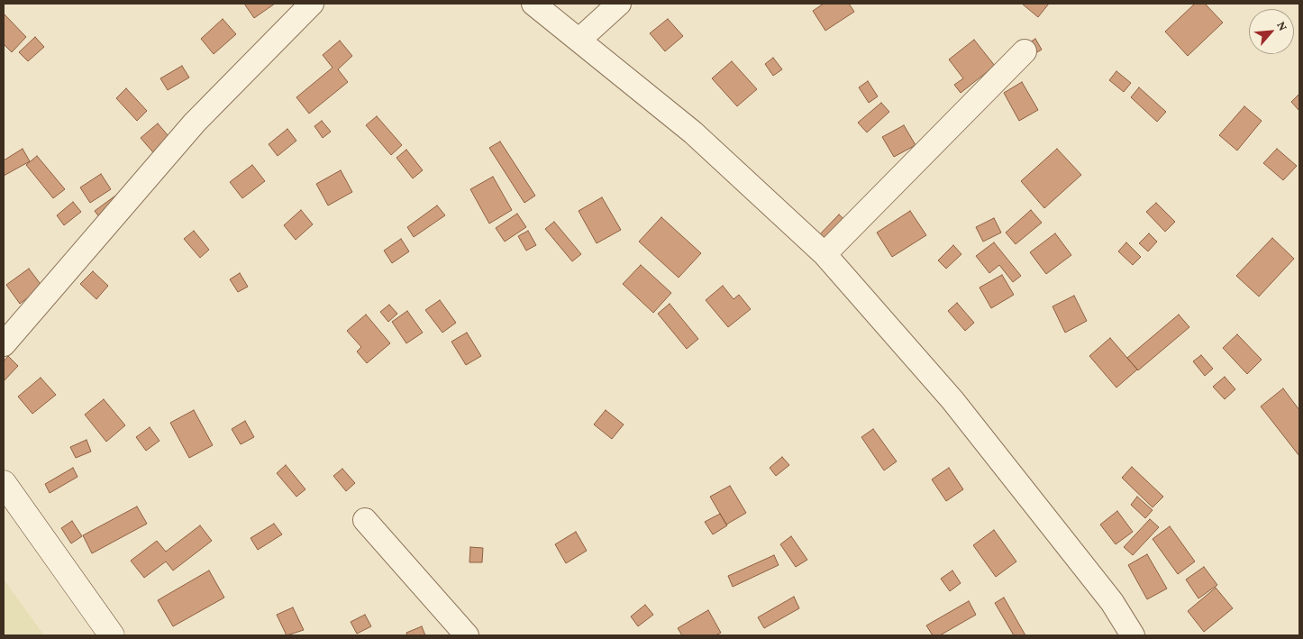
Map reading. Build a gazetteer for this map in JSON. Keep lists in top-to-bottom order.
{
  "north": "top right"
}
